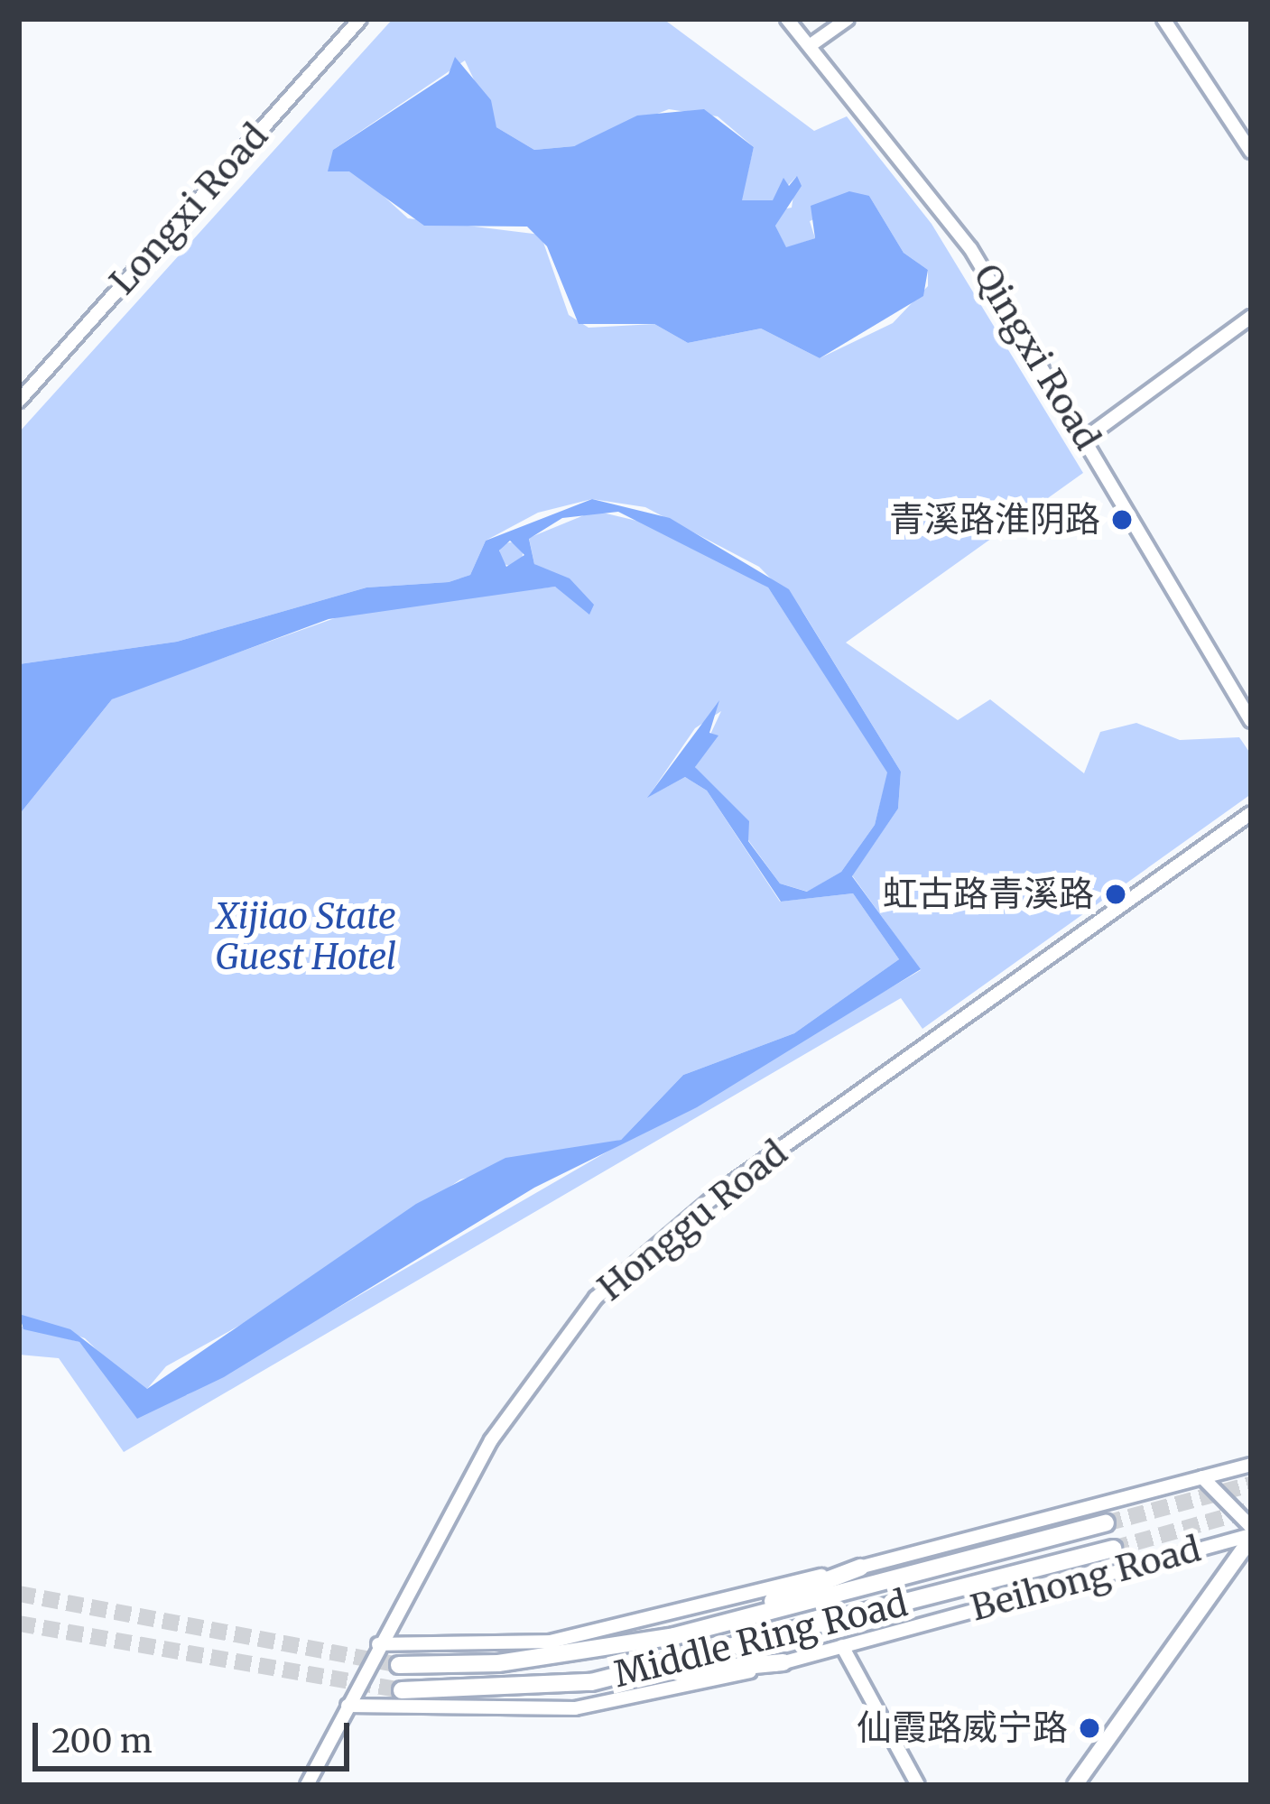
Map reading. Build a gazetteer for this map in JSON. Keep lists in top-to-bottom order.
{
  "streets": {
    "highway": ["Middle Ring Road"],
    "street": [
      "Longxi Road",
      "Qingxi Road",
      "Honggu Road",
      "Beihong Road"
    ]
  },
  "crossings": [
    ["Honggu Road", "Beihong Road"]
  ],
  "parks": ["Xijiao State Guest Hotel"],
  "places": ["青溪路淮阴路", "虹古路青溪路", "仙霞路威宁路"],
  "scale_bar": "200 m"
}
